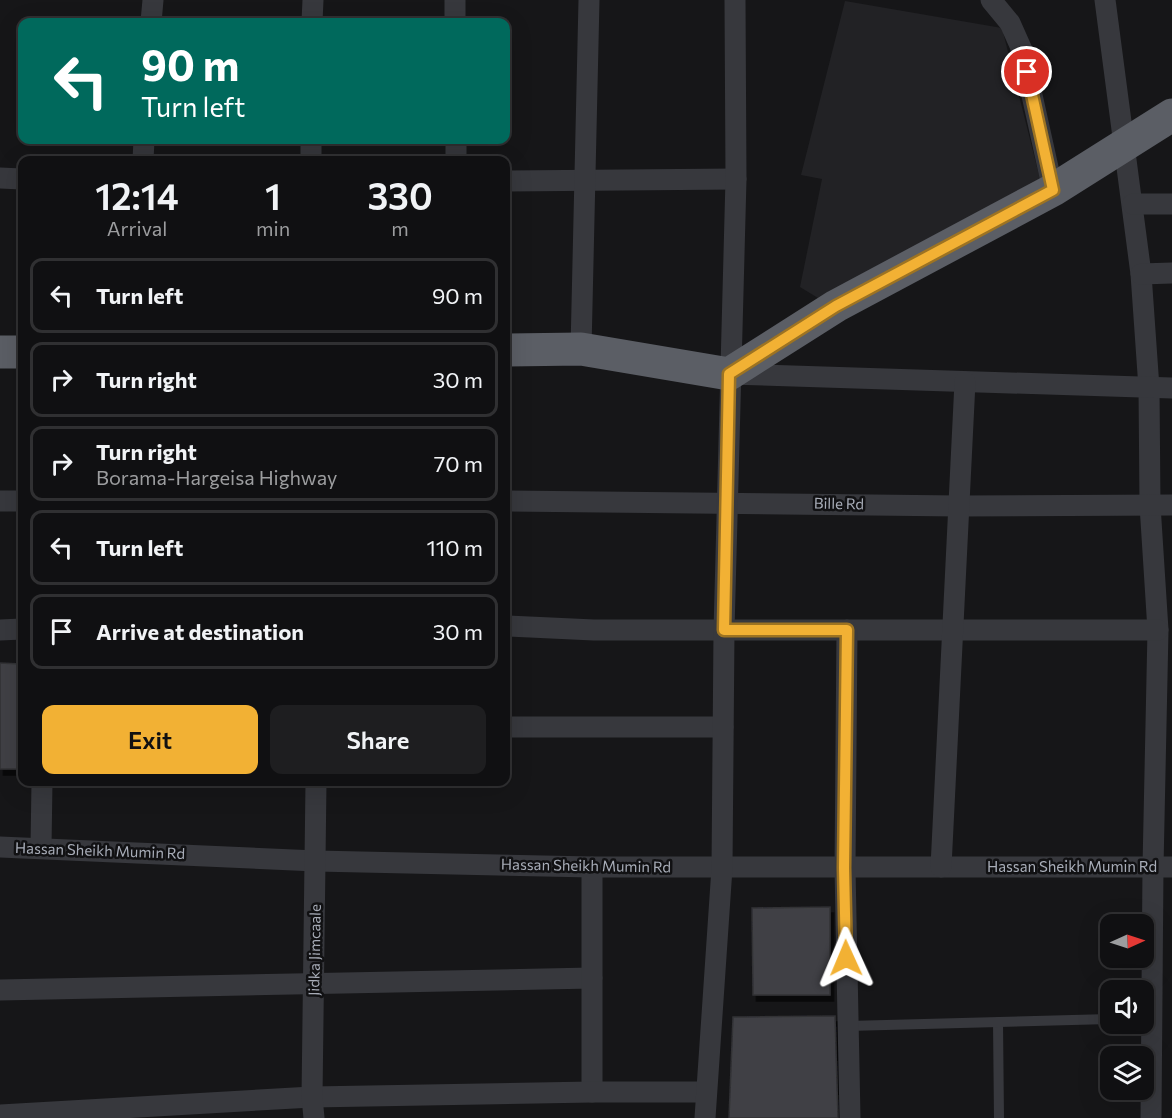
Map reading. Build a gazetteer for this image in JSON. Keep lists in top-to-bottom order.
{
  "streets": {
    "street": ["Bille Rd", "Hassan Sheikh Mumin Rd", "Jidka Jimcaale"]
  },
  "crossings": [
    ["Hassan Sheikh Mumin Rd", "Jidka Jimcaale"]
  ],
  "north": "right",
  "page": {
    "turn": ["90 m", "Turn left"],
    "eta": [
      "12:14",
      "Arrival",
      "1",
      "min",
      "330",
      "m"
    ],
    "list": [
      {
        "name": "Turn left",
        "value": "90 m"
      },
      {
        "name": "Turn right",
        "value": "30 m"
      },
      {
        "name": "Turn right",
        "note": "Borama-Hargeisa Highway",
        "value": "70 m"
      },
      {
        "name": "Turn left",
        "value": "110 m"
      },
      {
        "name": "Arrive at destination",
        "value": "30 m"
      }
    ],
    "buttons": ["Exit", "Share"]
  }
}
